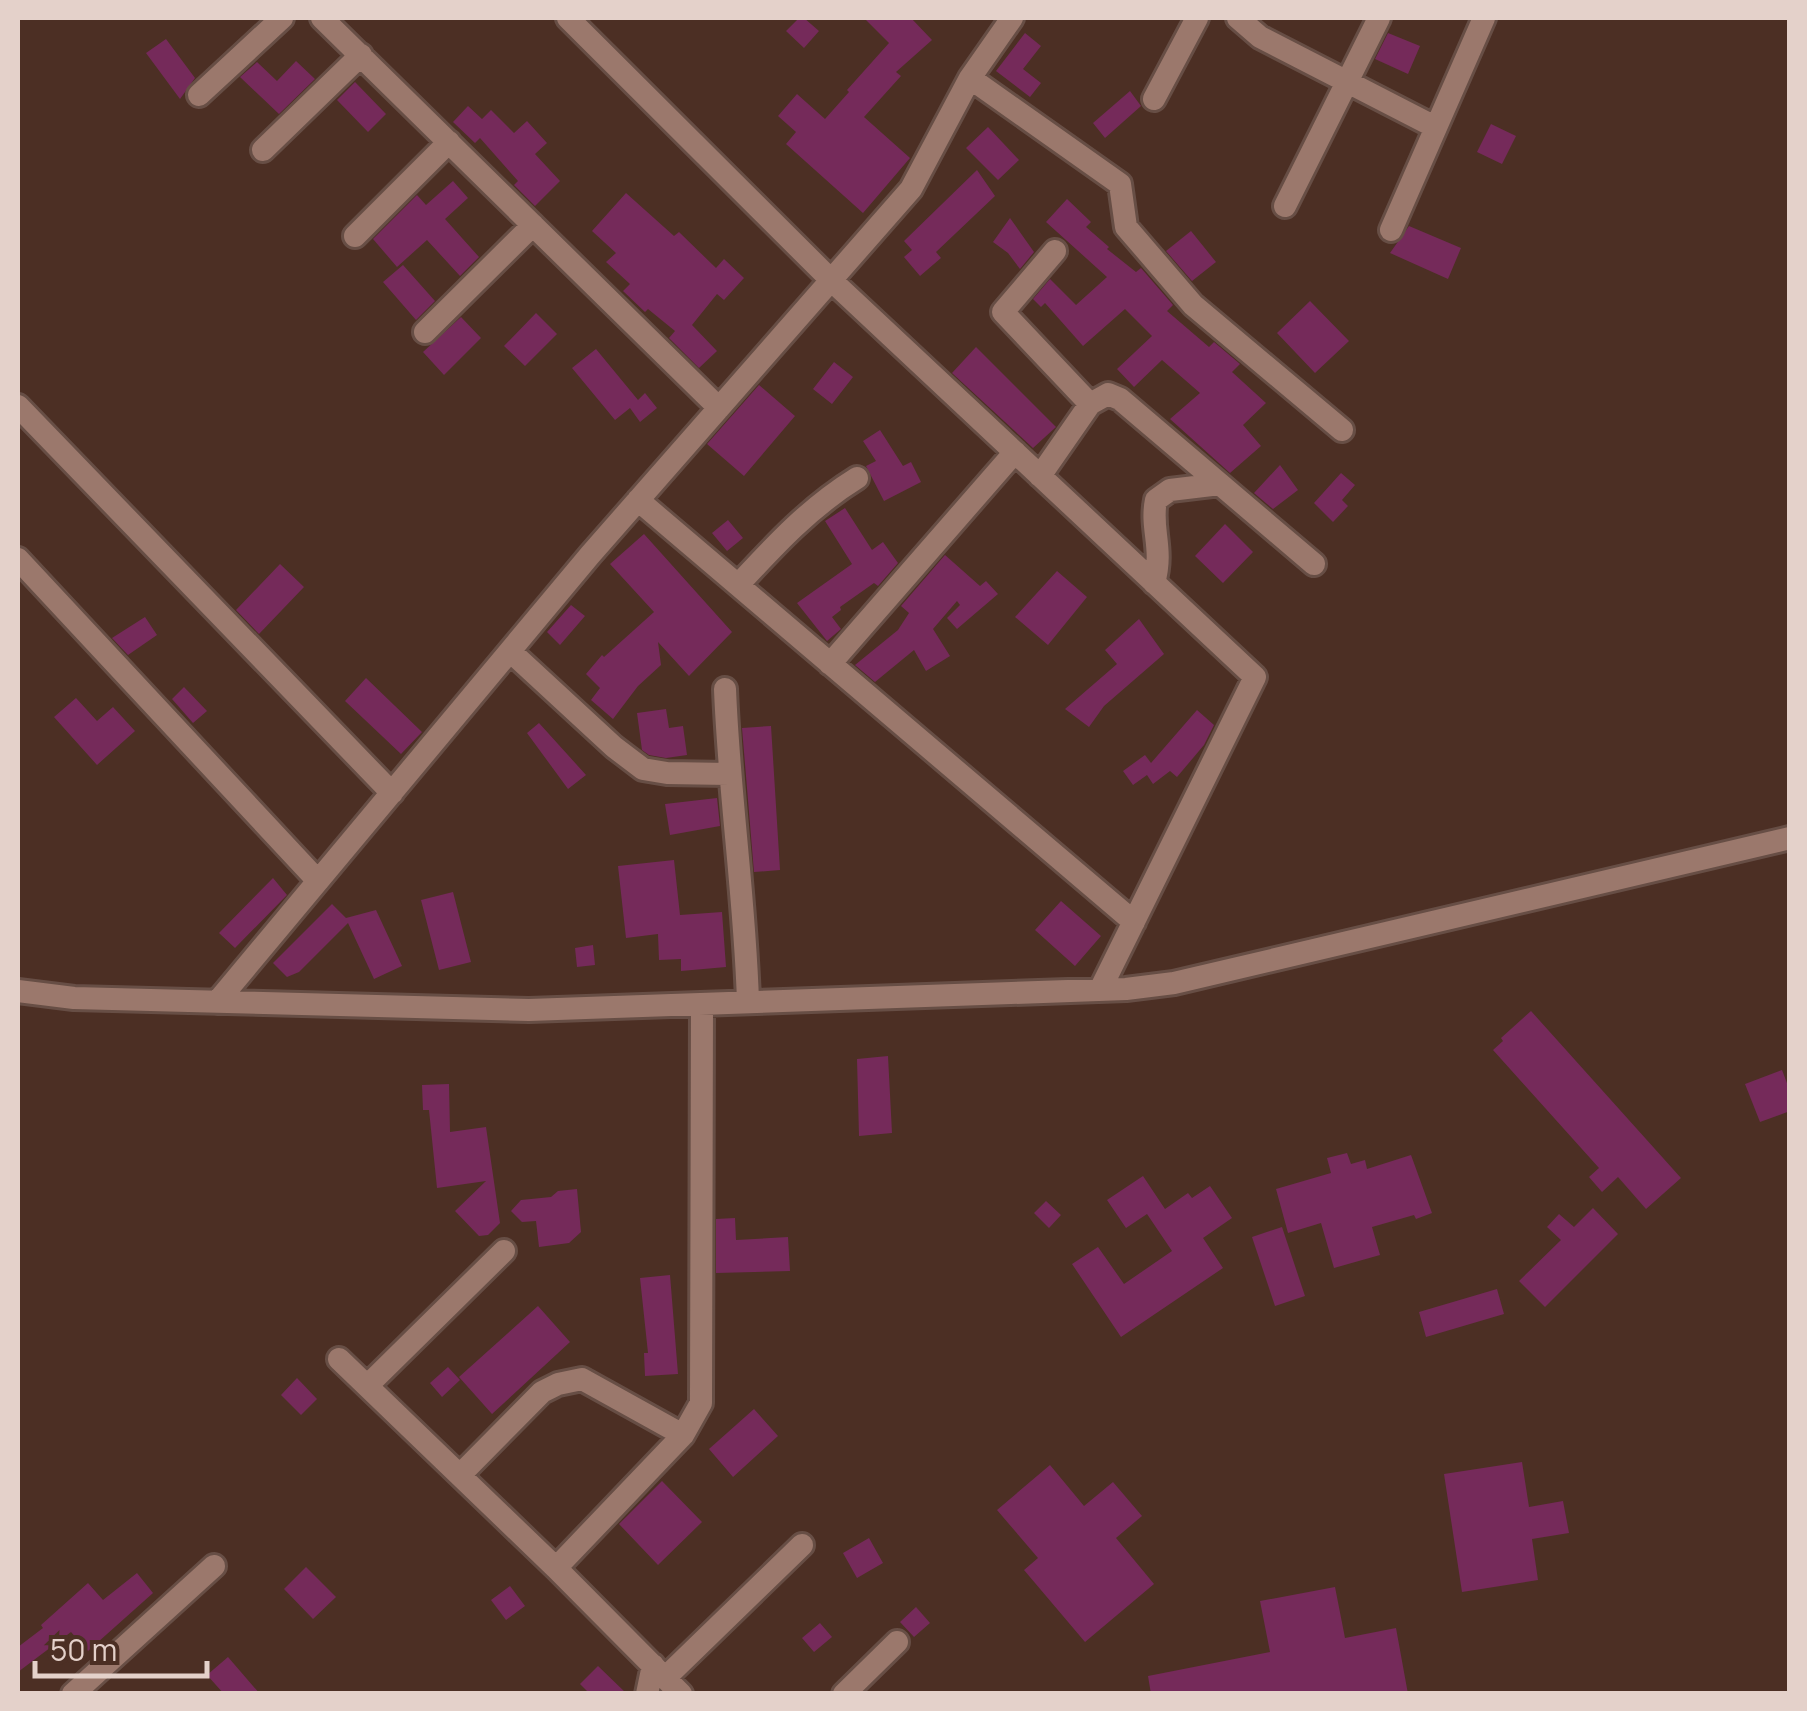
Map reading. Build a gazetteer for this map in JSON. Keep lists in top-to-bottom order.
{
  "scale_bar": "50 m"
}
